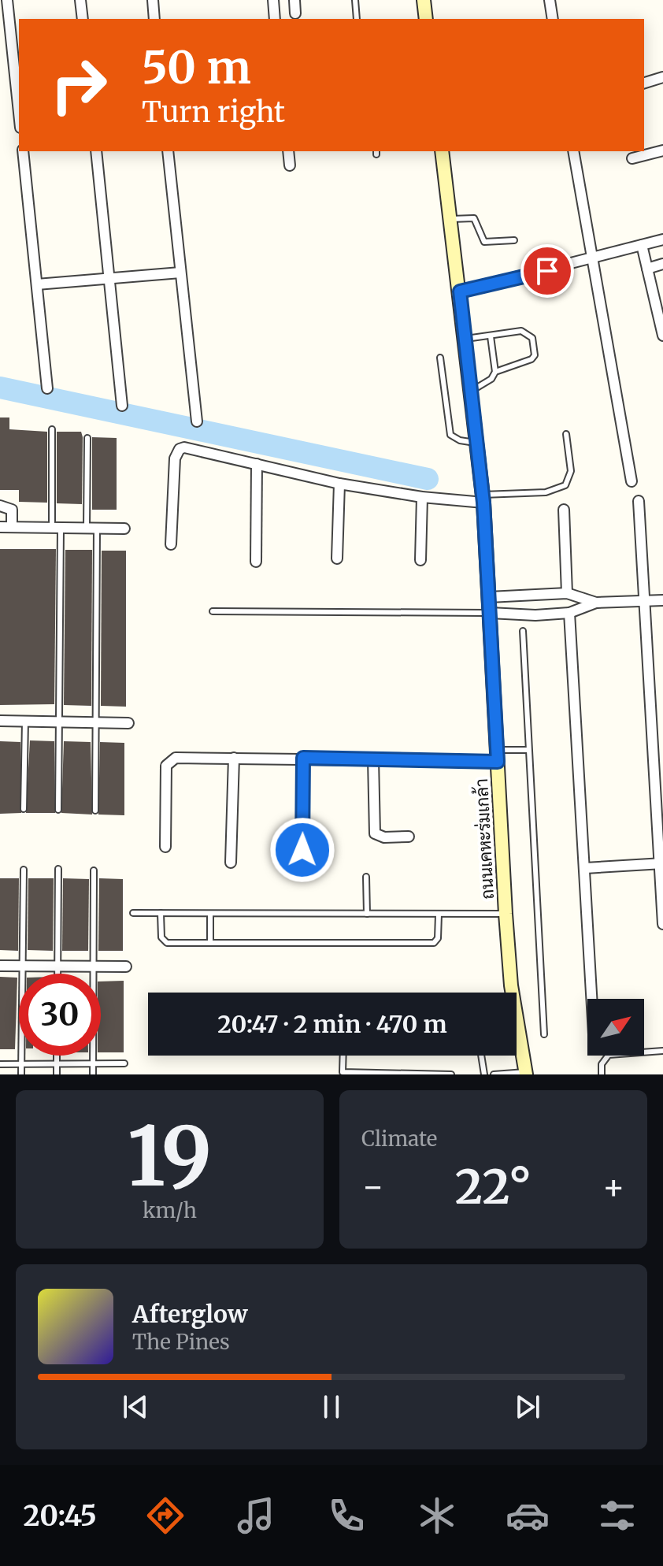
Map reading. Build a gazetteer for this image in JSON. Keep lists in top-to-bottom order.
{
  "streets": {
    "street": ["ถนนเคหะร่มเกล้า"]
  },
  "north": "top right",
  "page": {
    "turn": ["50 m", "Turn right"],
    "limit": "30",
    "trip": "20:47 · 2 min · 470 m",
    "tile": [
      ["19", "km/h"],
      "Climate"
    ],
    "heat": ["−", "22°", "+"],
    "song": ["Afterglow", "The Pines"],
    "tabs": "20:45"
  }
}
